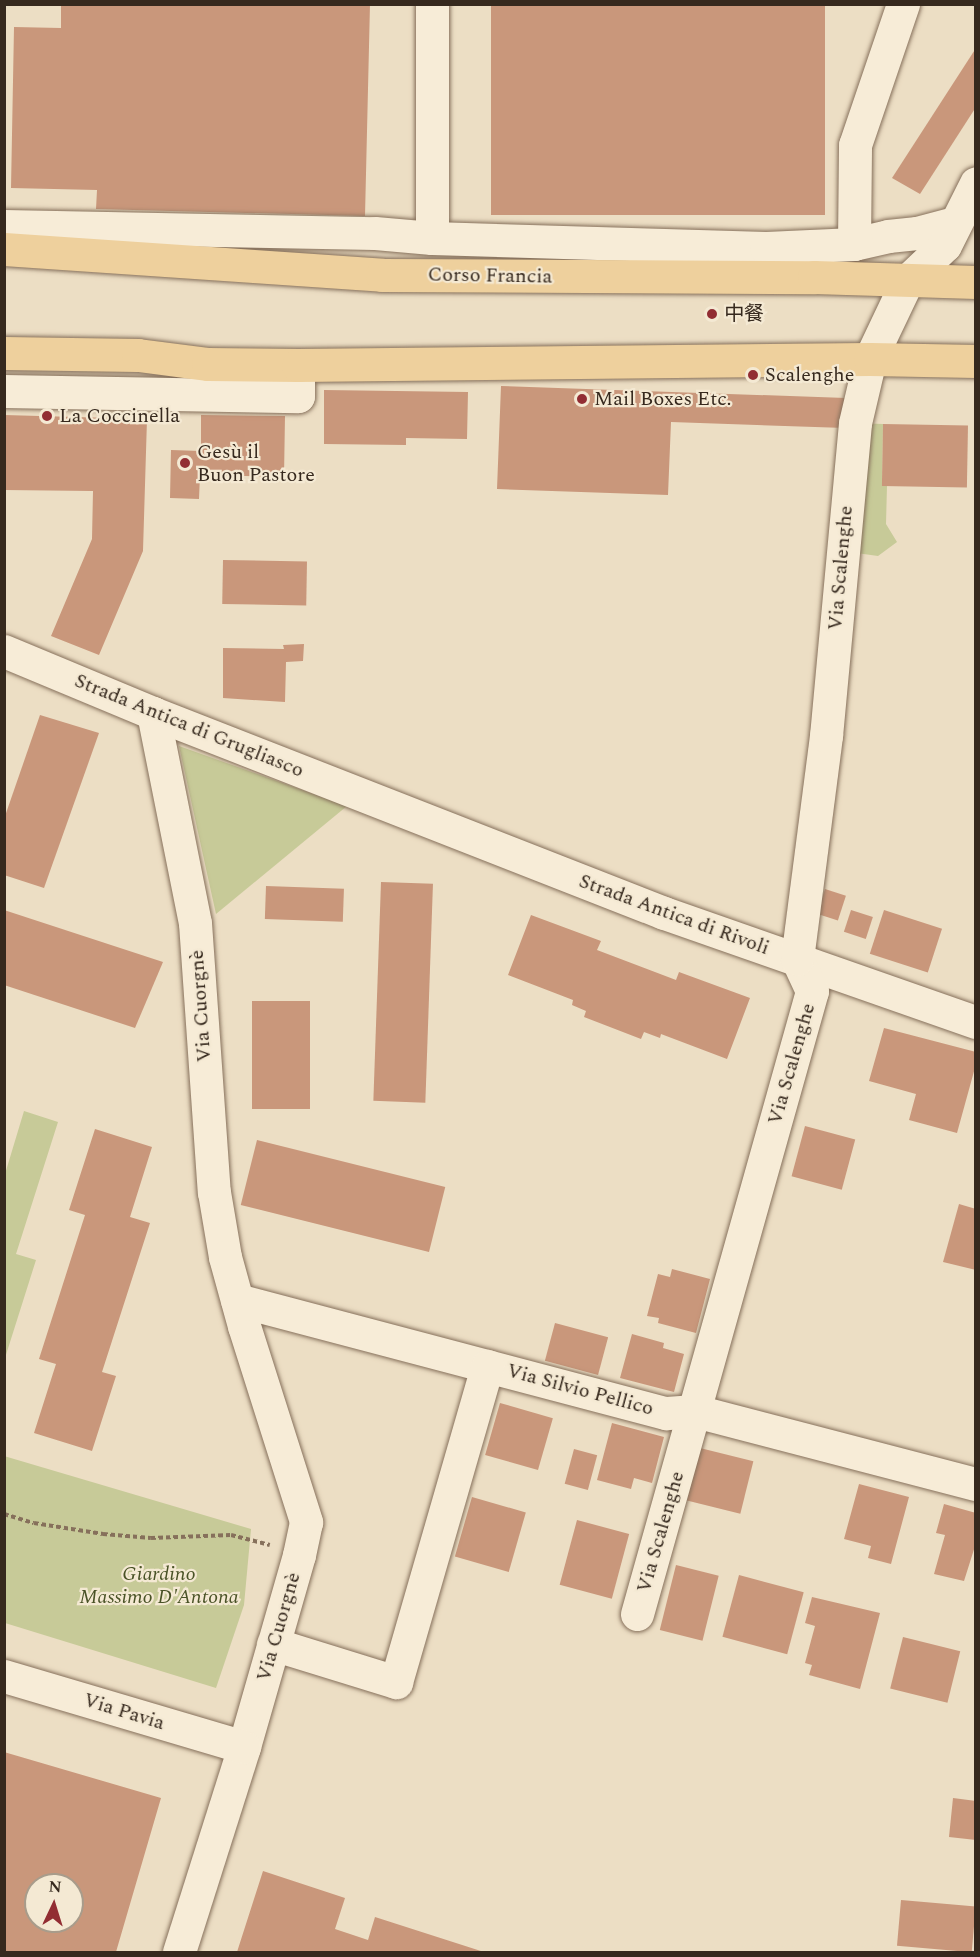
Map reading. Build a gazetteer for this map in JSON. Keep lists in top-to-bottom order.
{
  "streets": {
    "main road": ["Corso Francia"],
    "street": [
      "Via Scalenghe",
      "Strada Antica di Grugliasco",
      "Strada Antica di Rivoli",
      "Via Cuorgnè",
      "Via Silvio Pellico",
      "Via Pavia"
    ]
  },
  "crossings": [
    ["Corso Francia", "Via Scalenghe"],
    ["Via Scalenghe", "Strada Antica di Rivoli"],
    ["Via Scalenghe", "Via Silvio Pellico"],
    ["Strada Antica di Grugliasco", "Strada Antica di Rivoli"],
    ["Strada Antica di Grugliasco", "Via Cuorgnè"],
    ["Via Cuorgnè", "Via Silvio Pellico"],
    ["Via Cuorgnè", "Via Pavia"]
  ],
  "parks": ["Giardino Massimo D'Antona"],
  "places": [
    "中餐",
    "Scalenghe",
    "Mail Boxes Etc.",
    "La Coccinella",
    "Gesù il Buon Pastore"
  ],
  "north": "top"
}
